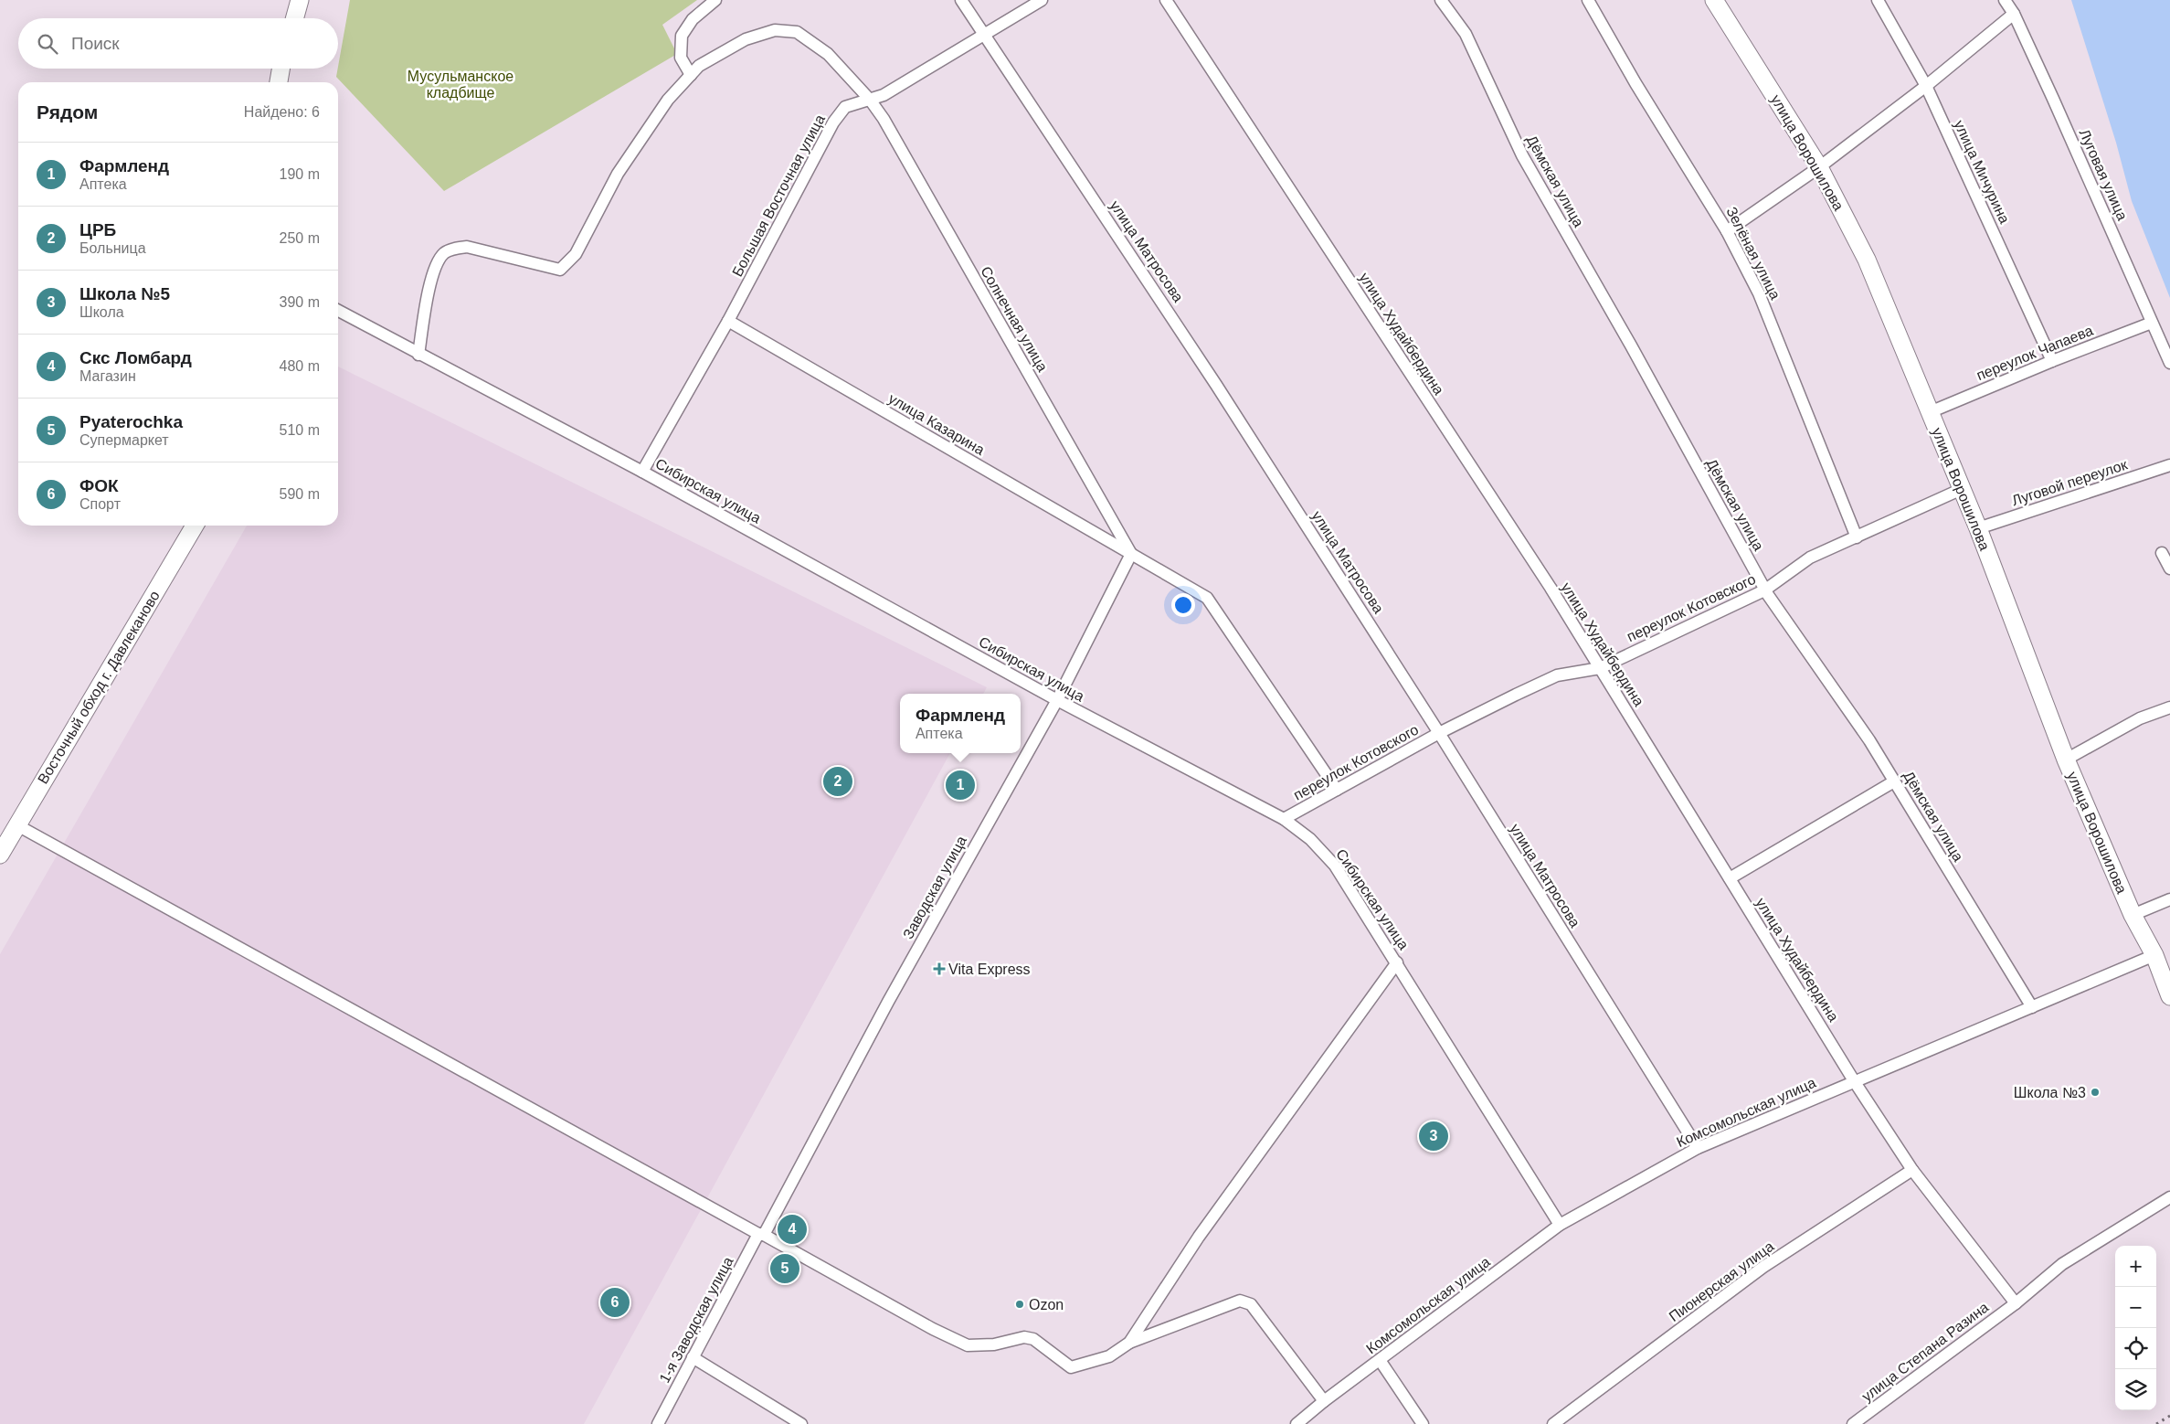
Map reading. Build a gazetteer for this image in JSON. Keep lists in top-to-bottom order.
{
  "streets": {
    "street": [
      "улица Ворошилова",
      "улица Мичурина",
      "Луговая улица",
      "Дёмская улица",
      "Большая Восточная улица",
      "улица Матросова",
      "Зелёная улица",
      "Солнечная улица",
      "улица Худайбердина",
      "переулок Чапаева",
      "улица Казарина",
      "Луговой переулок",
      "Сибирская улица",
      "переулок Котовского",
      "Восточный обход г. Давлеканово",
      "Заводская улица",
      "Комсомольская улица",
      "Пионерская улица",
      "1-я Заводская улица",
      "улица Степана Разина"
    ]
  },
  "crossings": [
    ["улица Ворошилова", "переулок Чапаева"],
    ["улица Ворошилова", "Луговой переулок"],
    ["улица Ворошилова", "переулок Котовского"],
    ["улица Ворошилова", "Комсомольская улица"],
    ["улица Мичурина", "переулок Чапаева"],
    ["Луговая улица", "переулок Чапаева"],
    ["Дёмская улица", "переулок Котовского"],
    ["Дёмская улица", "Комсомольская улица"],
    ["Большая Восточная улица", "улица Матросова"],
    ["Большая Восточная улица", "Солнечная улица"],
    ["Большая Восточная улица", "улица Казарина"],
    ["Большая Восточная улица", "Сибирская улица"],
    ["улица Матросова", "переулок Котовского"],
    ["улица Матросова", "Комсомольская улица"],
    ["Зелёная улица", "переулок Котовского"],
    ["Солнечная улица", "улица Казарина"],
    ["Солнечная улица", "Сибирская улица"],
    ["Солнечная улица", "Заводская улица"],
    ["улица Худайбердина", "переулок Котовского"],
    ["улица Худайбердина", "Комсомольская улица"],
    ["улица Худайбердина", "Пионерская улица"],
    ["улица Худайбердина", "улица Степана Разина"],
    ["улица Казарина", "переулок Котовского"],
    ["улица Казарина", "Заводская улица"],
    ["Сибирская улица", "переулок Котовского"],
    ["Сибирская улица", "Заводская улица"],
    ["Сибирская улица", "Комсомольская улица"],
    ["Заводская улица", "1-я Заводская улица"]
  ],
  "parks": ["Мусульманское кладбище"],
  "places": {
    "health": ["Vita Express"],
    "other": ["Школа №3", "Ozon"]
  },
  "page": {
    "search": "Поиск",
    "heading": ["Рядом", "Найдено: 6"],
    "list": [
      {
        "mark": "1",
        "name": "Фармленд",
        "note": "Аптека",
        "value": "190 m"
      },
      {
        "mark": "2",
        "name": "ЦРБ",
        "note": "Больница",
        "value": "250 m"
      },
      {
        "mark": "3",
        "name": "Школа №5",
        "note": "Школа",
        "value": "390 m"
      },
      {
        "mark": "4",
        "name": "Скс Ломбард",
        "note": "Магазин",
        "value": "480 m"
      },
      {
        "mark": "5",
        "name": "Pyaterochka",
        "note": "Супермаркет",
        "value": "510 m"
      },
      {
        "mark": "6",
        "name": "ФОК",
        "note": "Спорт",
        "value": "590 m"
      }
    ],
    "popup": ["Фармленд", "Аптека"],
    "pins": [
      "2",
      "1",
      "3",
      "4",
      "5",
      "6"
    ],
    "map_buttons": ["+", "−"]
  }
}
